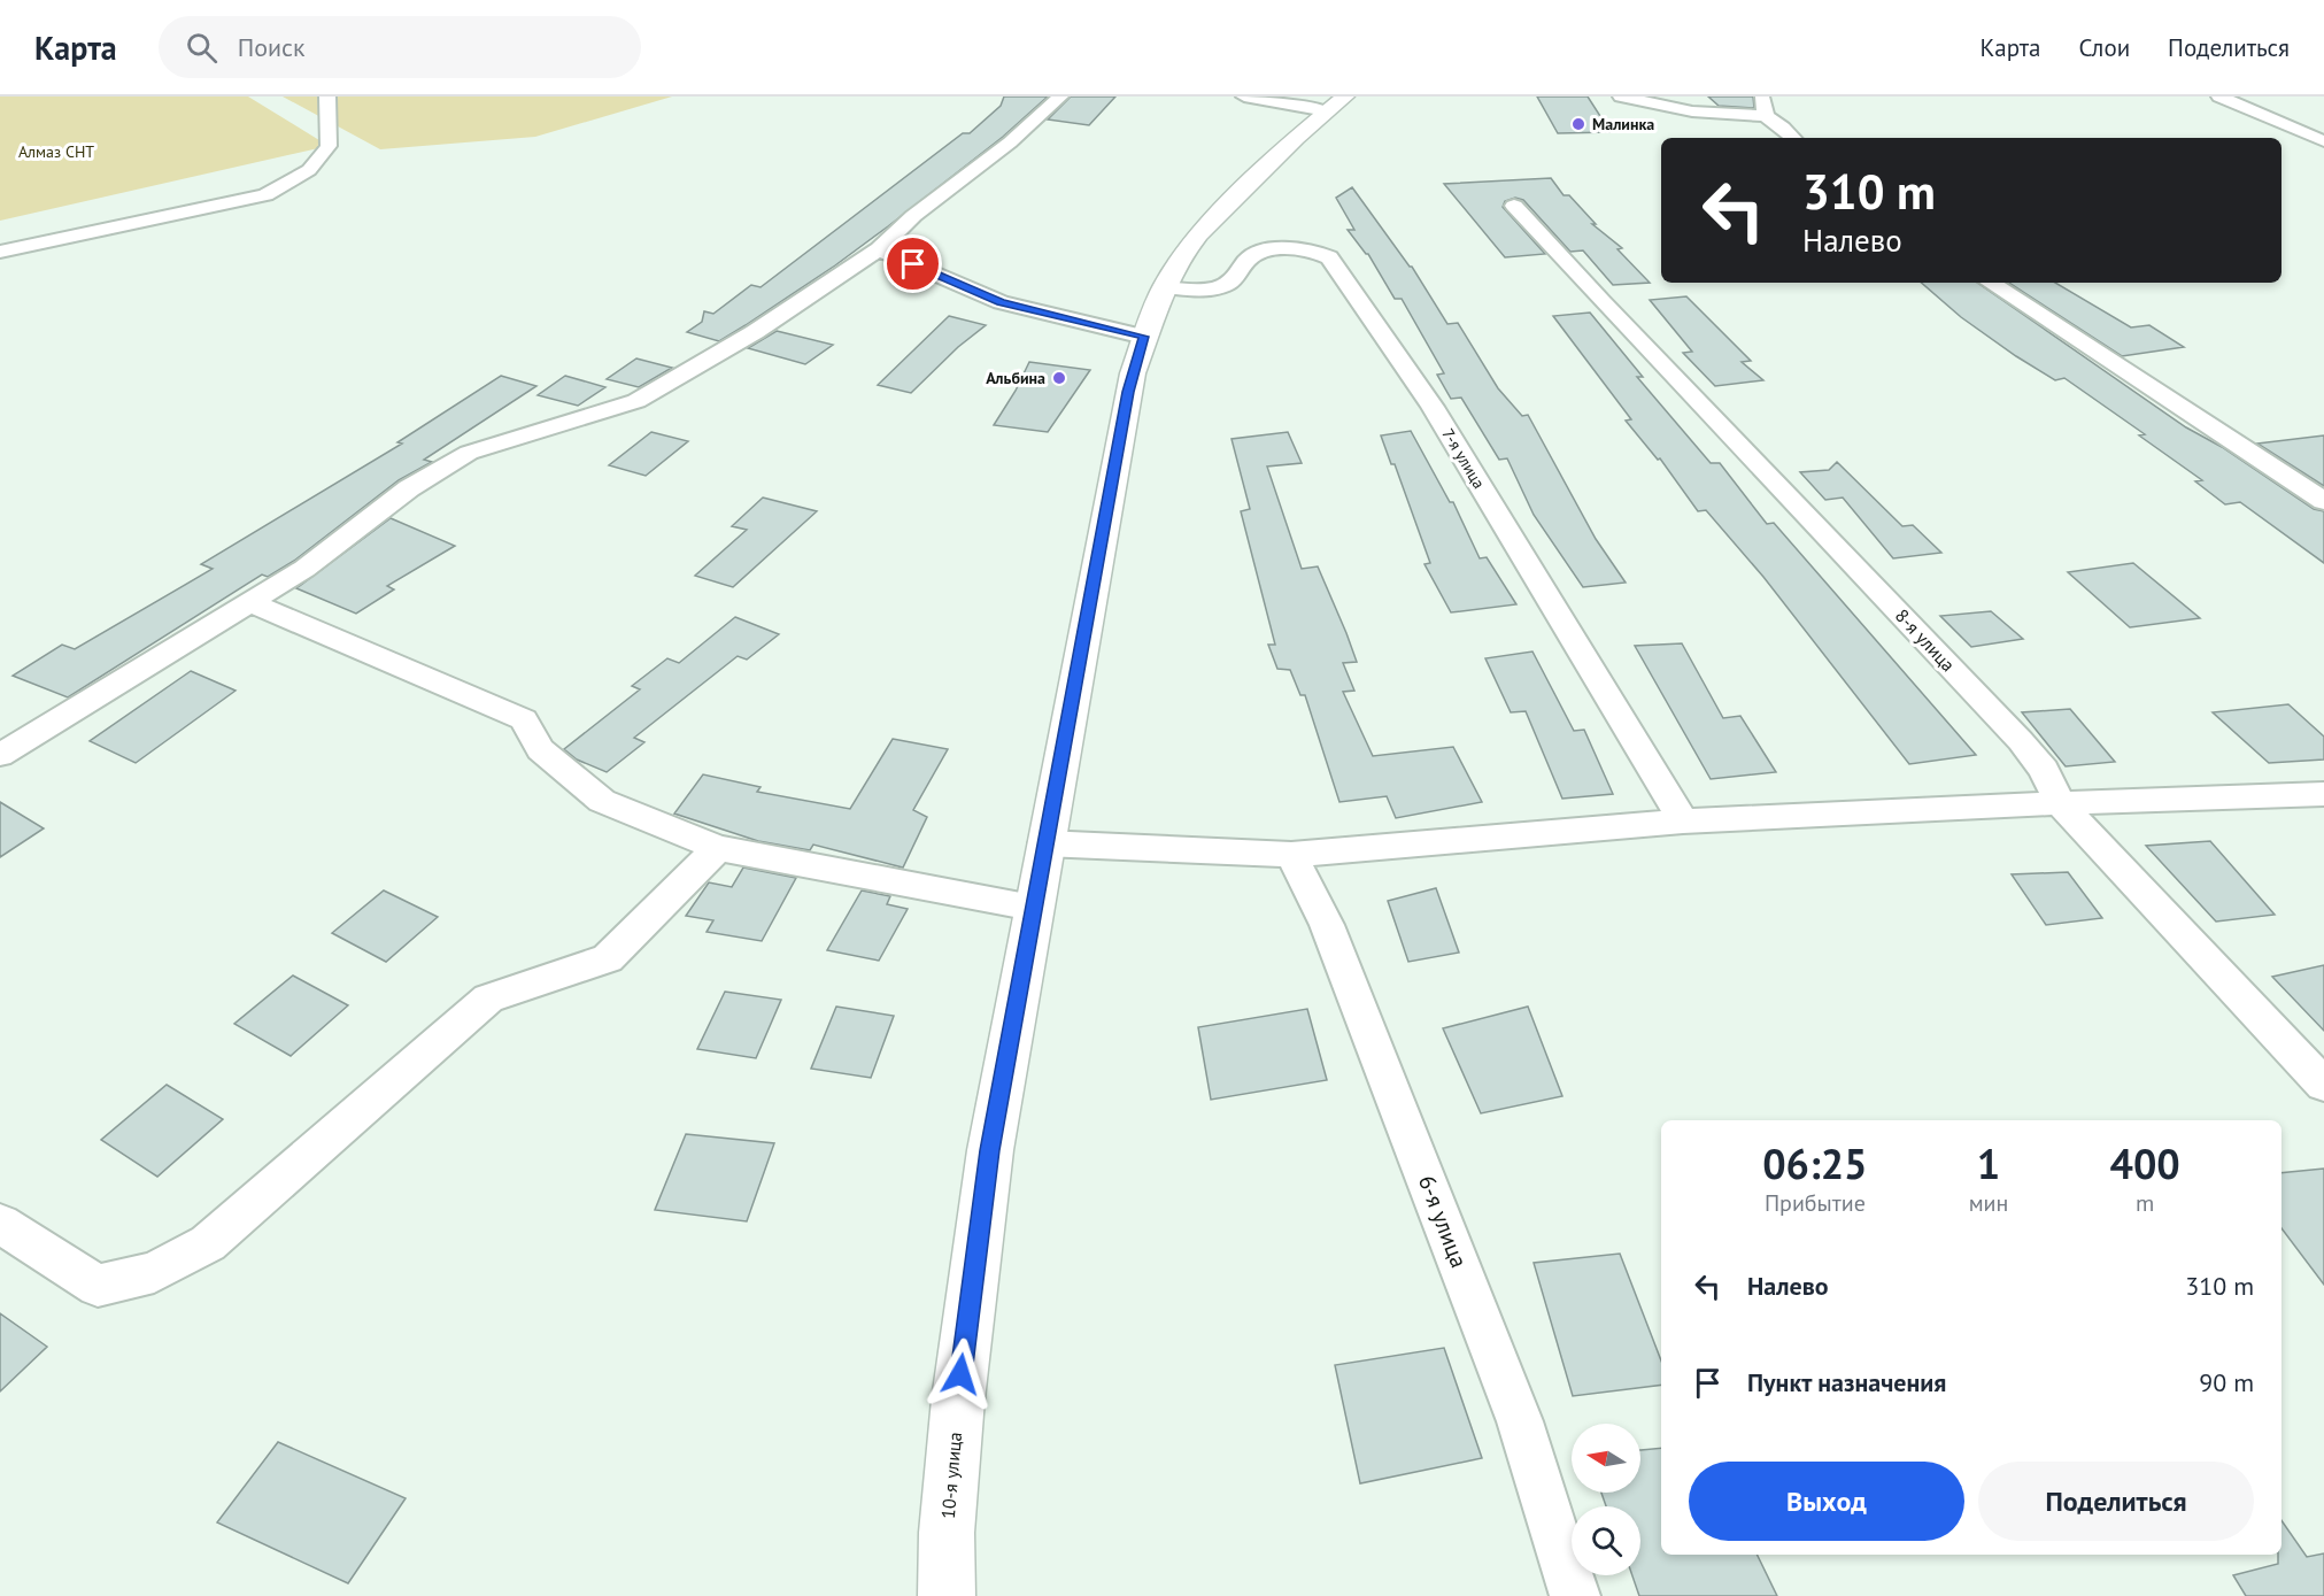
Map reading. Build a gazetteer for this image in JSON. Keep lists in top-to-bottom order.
{
  "streets": {
    "street": [
      "7-я улица",
      "8-я улица",
      "6-я улица",
      "10-я улица"
    ]
  },
  "crossings": [
    ["7-я улица", "10-я улица"]
  ],
  "parks": ["Алмаз СНТ"],
  "places": ["Малинка", "Альбина"],
  "north": "left",
  "page": {
    "header": "Карта",
    "search": "Поиск",
    "nav": ["Карта", "Слои", "Поделиться"],
    "turn": ["310 m", "Налево"],
    "eta": [
      "06:25",
      "Прибытие",
      "1",
      "мин",
      "400",
      "m"
    ],
    "list": [
      {
        "name": "Налево",
        "value": "310 m"
      },
      {
        "name": "Пункт назначения",
        "value": "90 m"
      }
    ],
    "buttons": ["Выход", "Поделиться"]
  }
}
